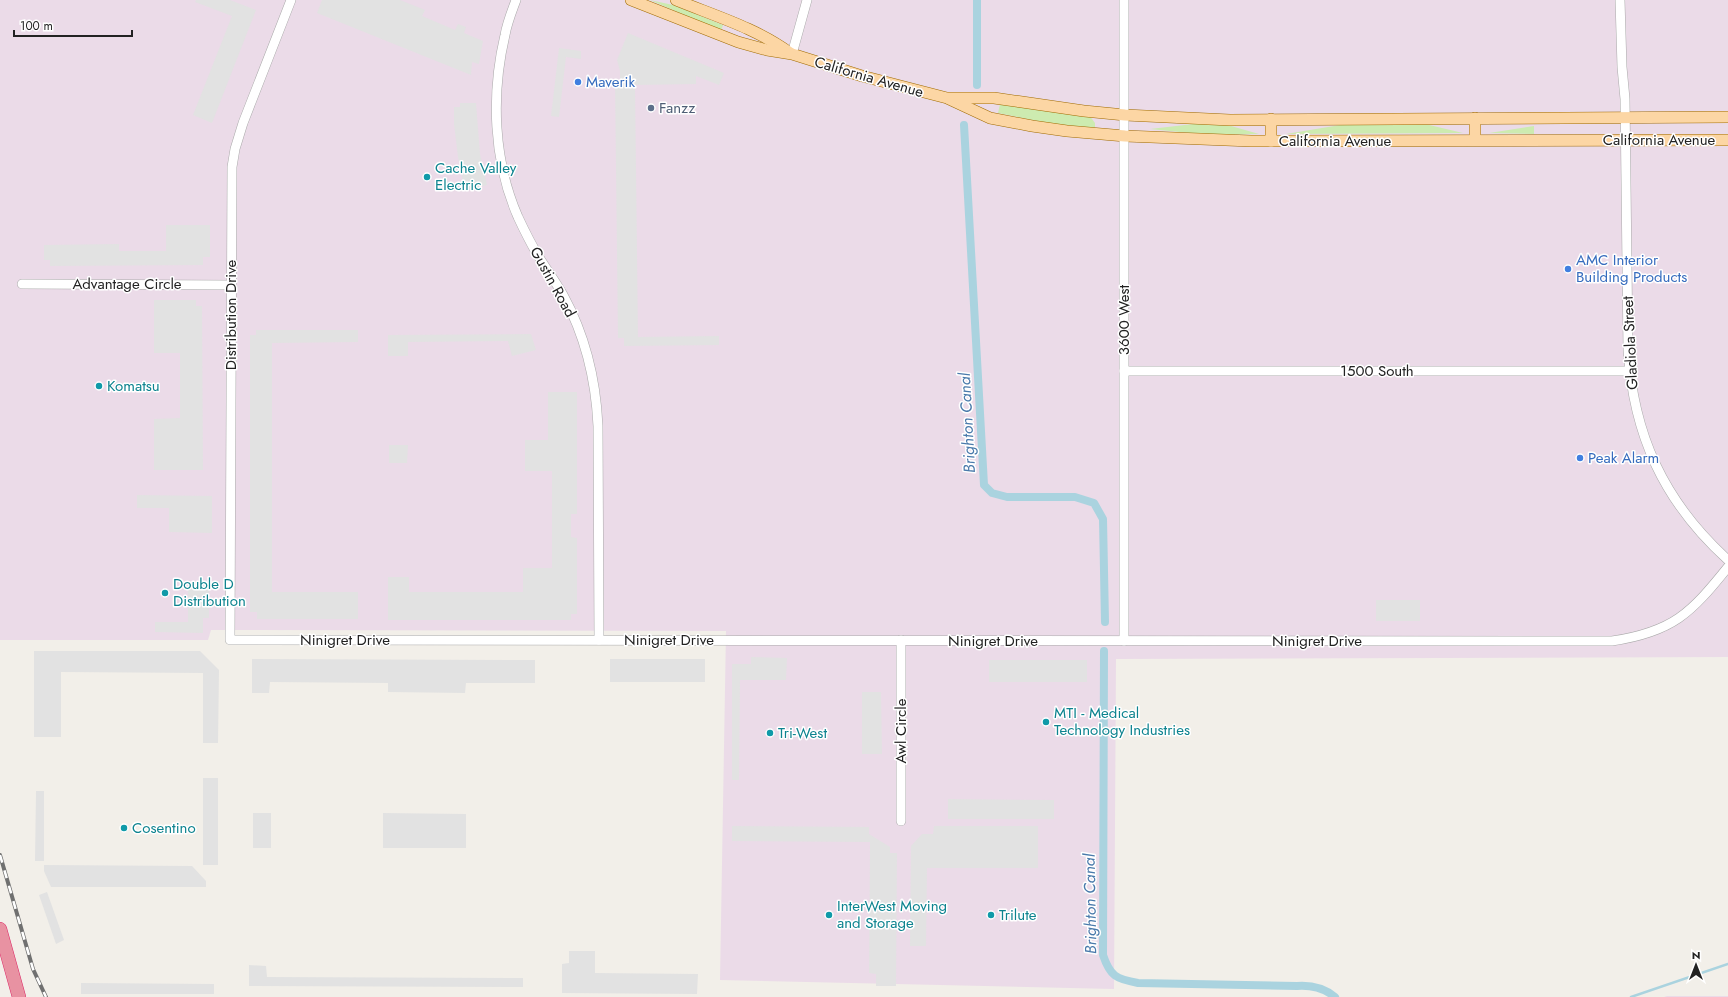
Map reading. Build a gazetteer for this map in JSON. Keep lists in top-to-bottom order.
{
  "streets": {
    "main road": ["California Avenue"],
    "street": [
      "Gustin Road",
      "Advantage Circle",
      "Distribution Drive",
      "3600 West",
      "Gladiola Street",
      "1500 South",
      "Ninigret Drive",
      "Awl Circle"
    ]
  },
  "crossings": [
    ["California Avenue", "3600 West"],
    ["California Avenue", "Gladiola Street"],
    ["Gustin Road", "Ninigret Drive"],
    ["Advantage Circle", "Distribution Drive"],
    ["Distribution Drive", "Ninigret Drive"],
    ["3600 West", "1500 South"],
    ["3600 West", "Ninigret Drive"],
    ["Gladiola Street", "1500 South"],
    ["Ninigret Drive", "Awl Circle"]
  ],
  "water": ["Brighton Canal"],
  "places": [
    "Maverik",
    "Fanzz",
    "Cache Valley Electric",
    "AMC Interior Building Products",
    "Komatsu",
    "Peak Alarm",
    "Double D Distribution",
    "MTI - Medical Technology Industries",
    "Tri-West",
    "Cosentino",
    "InterWest Moving and Storage",
    "Trilute"
  ],
  "scale_bar": "100 m",
  "north": "top"
}
